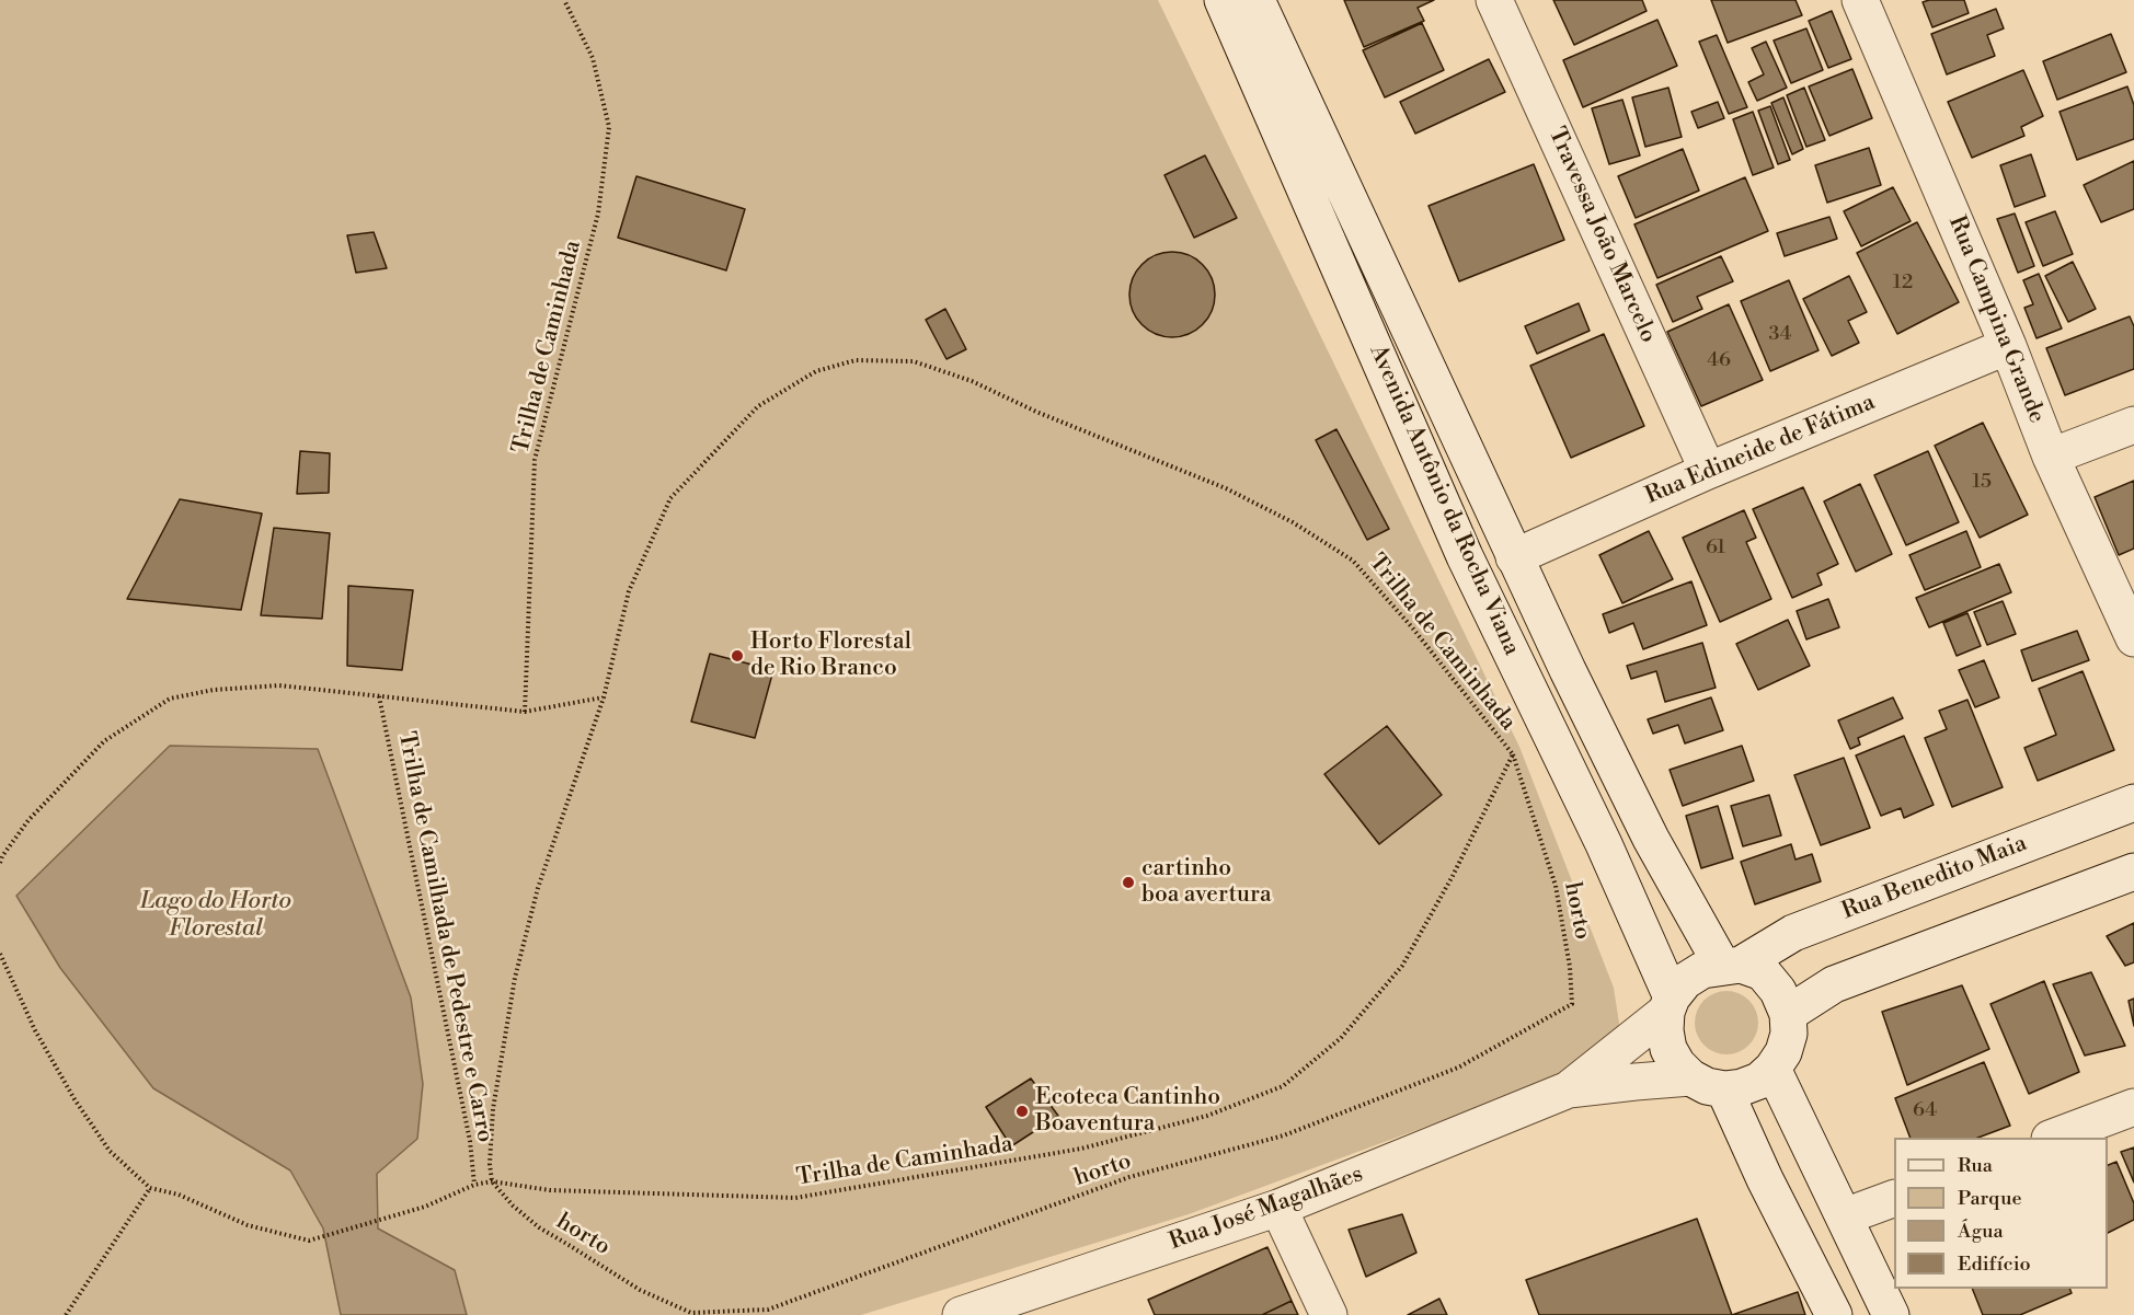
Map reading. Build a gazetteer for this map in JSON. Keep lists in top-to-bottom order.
{
  "streets": {
    "street": [
      "Travessa João Marcelo",
      "Rua Campina Grande",
      "Rua Edineide de Fátima",
      "Avenida Antônio da Rocha Viana",
      "Rua Benedito Maia",
      "Rua José Magalhães"
    ],
    "path": ["Trilha de Caminhada", "horto", "Trilha de Camilhada de Pedestre e Carro"]
  },
  "crossings": [
    ["Travessa João Marcelo", "Rua Edineide de Fátima"],
    ["Rua Campina Grande", "Rua Edineide de Fátima"],
    ["Trilha de Caminhada", "horto"],
    ["Trilha de Caminhada", "Trilha de Camilhada de Pedestre e Carro"],
    ["Rua Edineide de Fátima", "Avenida Antônio da Rocha Viana"],
    ["Avenida Antônio da Rocha Viana", "Rua Benedito Maia"],
    ["Avenida Antônio da Rocha Viana", "Rua José Magalhães"],
    ["Rua Benedito Maia", "Rua José Magalhães"]
  ],
  "water": ["Lago do Horto Florestal"],
  "places": ["Horto Florestal de Rio Branco", "cartinho boa avertura", "Ecoteca Cantinho Boaventura"],
  "house_numbers": [
    "12",
    "34",
    "46",
    "15",
    "61",
    "64"
  ],
  "legend": [
    "Rua",
    "Parque",
    "Água",
    "Edifício"
  ]
}
